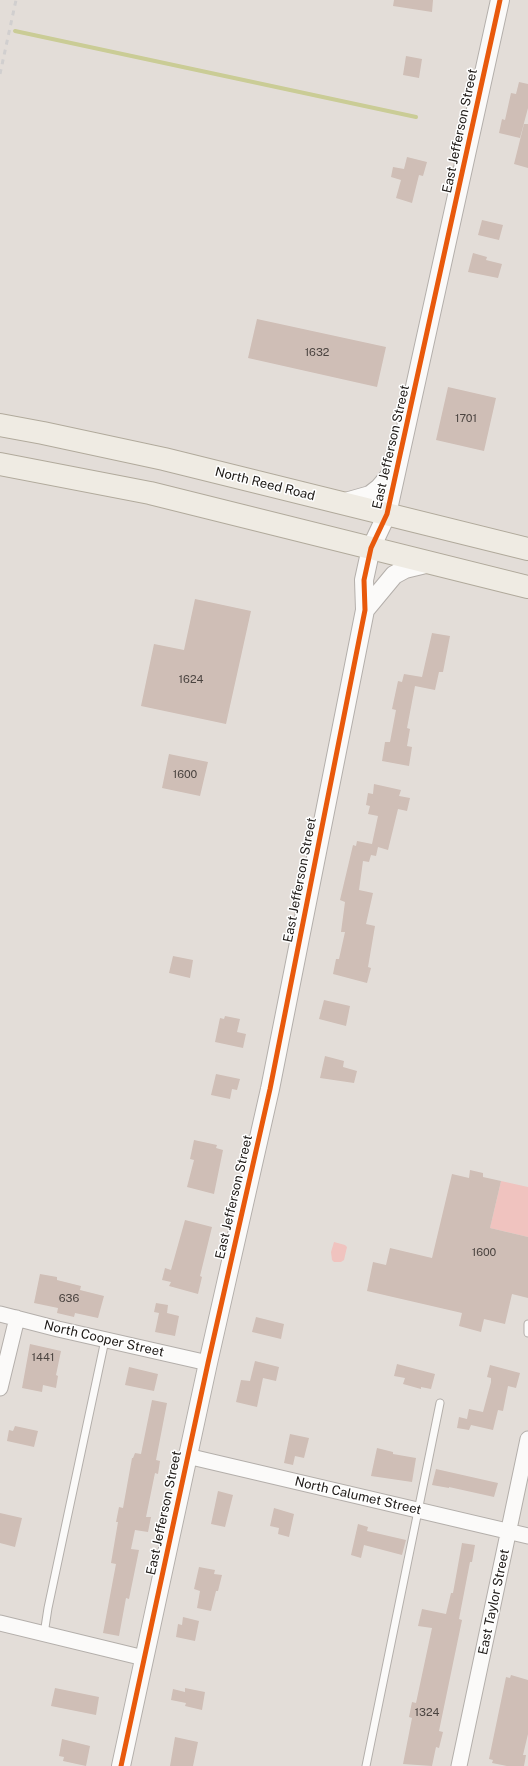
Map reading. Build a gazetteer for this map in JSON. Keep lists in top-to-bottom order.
{
  "streets": {
    "main road": ["North Reed Road"],
    "street": [
      "East Jefferson Street",
      "North Cooper Street",
      "North Calumet Street",
      "East Taylor Street"
    ]
  },
  "crossings": [
    ["East Jefferson Street", "North Reed Road"],
    ["East Jefferson Street", "North Cooper Street"],
    ["East Jefferson Street", "North Calumet Street"],
    ["North Calumet Street", "East Taylor Street"]
  ],
  "house_numbers": [
    "1632",
    "1701",
    "1624",
    "1600",
    "1600",
    "636",
    "1441",
    "1324"
  ]
}
